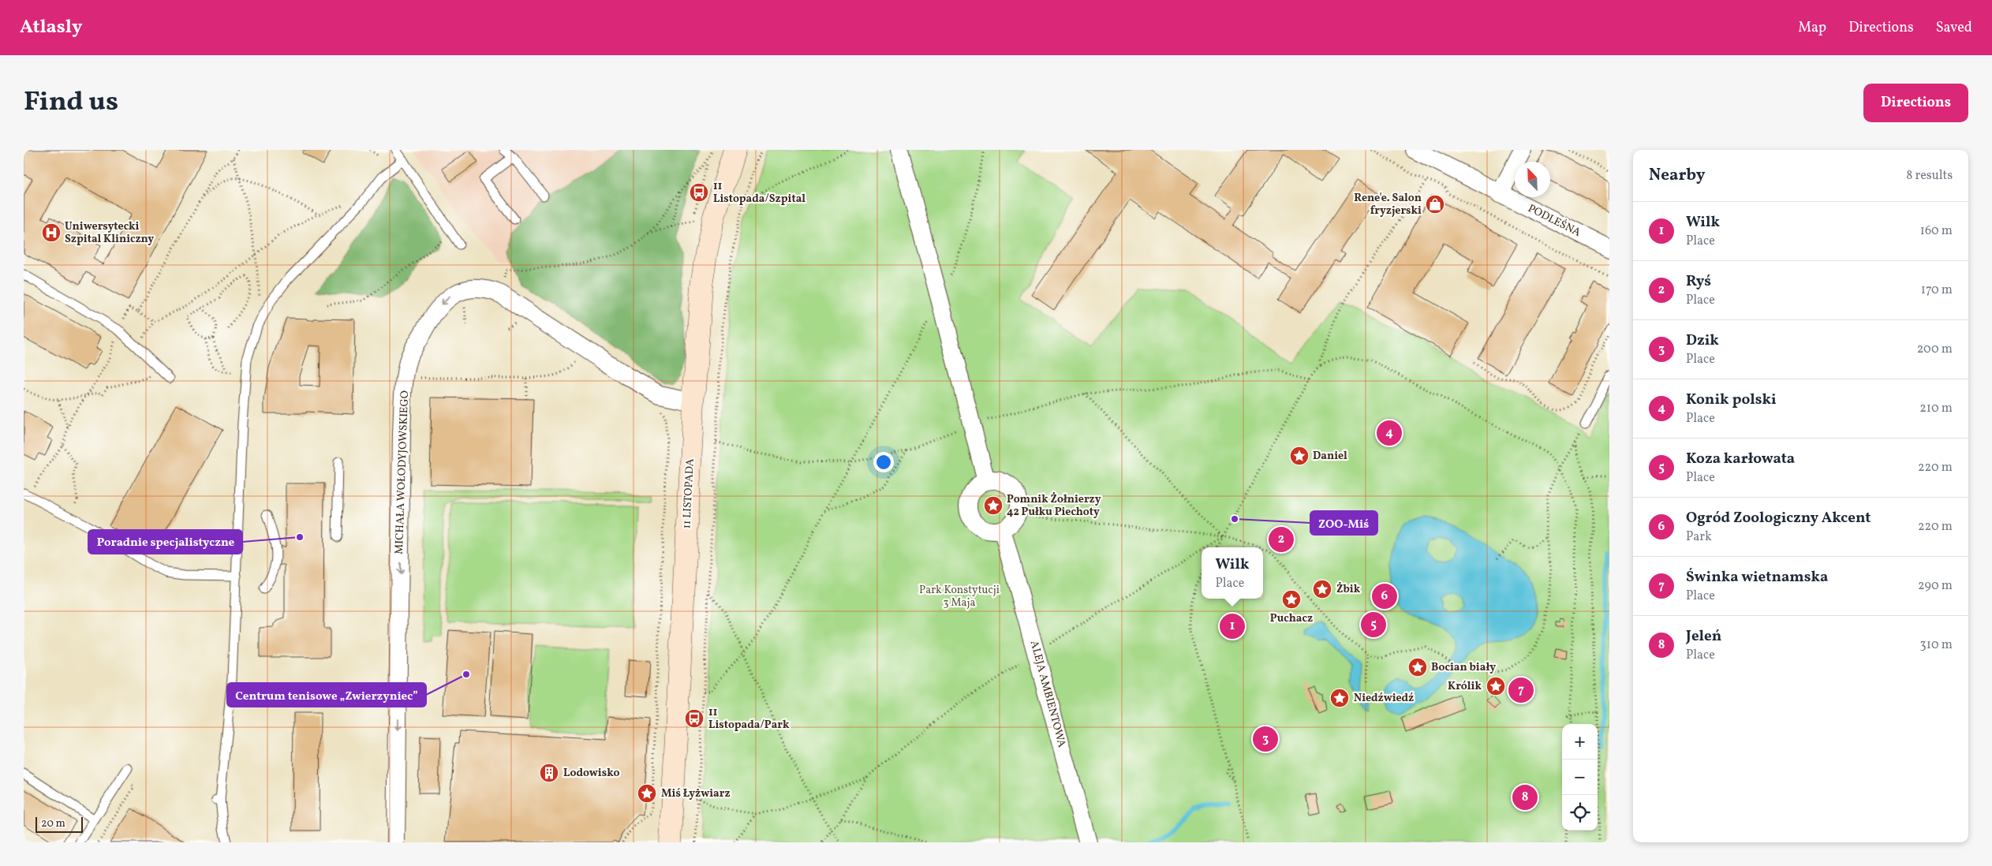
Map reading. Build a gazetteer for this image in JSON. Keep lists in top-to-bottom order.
{
  "streets": {
    "street": [
      "PODLEŚNA",
      "MICHAŁA WOŁODYJOWSKIEGO",
      "11 LISTOPADA",
      "ALEJA AMBIENTOWA"
    ]
  },
  "crossings": [
    ["MICHAŁA WOŁODYJOWSKIEGO", "11 LISTOPADA"]
  ],
  "one_way": ["MICHAŁA WOŁODYJOWSKIEGO"],
  "parks": ["Park Konstytucji 3 Maja"],
  "places": {
    "bus stop": ["11 Listopada/Szpital", "11 Listopada/Park"],
    "shop": ["Rene'e. Salon fryzjerski"],
    "hospital": ["Uniwersytecki Szpital Kliniczny"],
    "place": [
      "Daniel",
      "Pomnik Żołnierzy 42 Pułku Piechoty",
      "Żbik",
      "Puchacz",
      "Bocian biały",
      "Królik",
      "Niedźwiedź",
      "Miś Łyżwiarz"
    ],
    "other": ["ZOO-Miś", "Poradnie specjalistyczne", "Centrum tenisowe „Zwierzyniec”"],
    "building": ["Lodowisko"]
  },
  "scale_bar": "20 m",
  "north": "top left",
  "page": {
    "header": "Atlasly",
    "nav": ["Map", "Directions", "Saved"],
    "title": "Find us",
    "buttons": "Directions",
    "heading": ["Nearby", "8 results"],
    "list": [
      {
        "mark": "1",
        "name": "Wilk",
        "note": "Place",
        "value": "160 m"
      },
      {
        "mark": "2",
        "name": "Ryś",
        "note": "Place",
        "value": "170 m"
      },
      {
        "mark": "3",
        "name": "Dzik",
        "note": "Place",
        "value": "200 m"
      },
      {
        "mark": "4",
        "name": "Konik polski",
        "note": "Place",
        "value": "210 m"
      },
      {
        "mark": "5",
        "name": "Koza karłowata",
        "note": "Place",
        "value": "220 m"
      },
      {
        "mark": "6",
        "name": "Ogród Zoologiczny Akcent",
        "note": "Park",
        "value": "220 m"
      },
      {
        "mark": "7",
        "name": "Świnka wietnamska",
        "note": "Place",
        "value": "290 m"
      },
      {
        "mark": "8",
        "name": "Jeleń",
        "note": "Place",
        "value": "310 m"
      }
    ],
    "pins": [
      "4",
      "2",
      "6",
      "5",
      "1",
      "7",
      "3",
      "8"
    ],
    "popup": ["Wilk", "Place"],
    "map_buttons": ["+", "−"],
    "scale": "20 m"
  }
}
